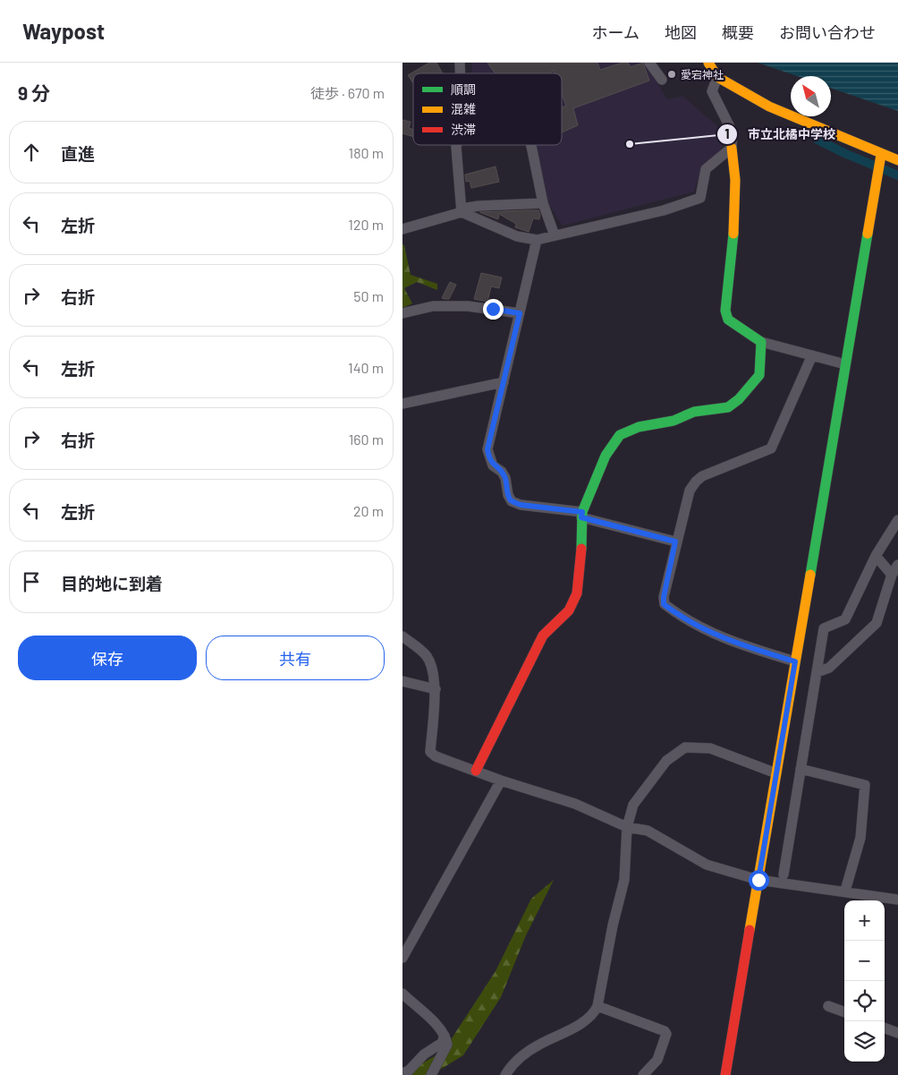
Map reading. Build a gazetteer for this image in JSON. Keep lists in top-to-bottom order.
{
  "places": ["愛宕神社", "市立北橘中学校"],
  "legend": ["順調", "混雑", "渋滞"],
  "north": "top left",
  "page": {
    "header": "Waypost",
    "nav": [
      "ホーム",
      "地図",
      "概要",
      "お問い合わせ"
    ],
    "heading": ["9 分", "徒歩 · 670 m"],
    "list": [
      ["直進", "180 m"],
      ["左折", "120 m"],
      ["右折", "50 m"],
      ["左折", "140 m"],
      ["右折", "160 m"],
      ["左折", "20 m"],
      "目的地に到着"
    ],
    "buttons": ["保存", "共有"],
    "map_buttons": ["+", "−"]
  }
}
